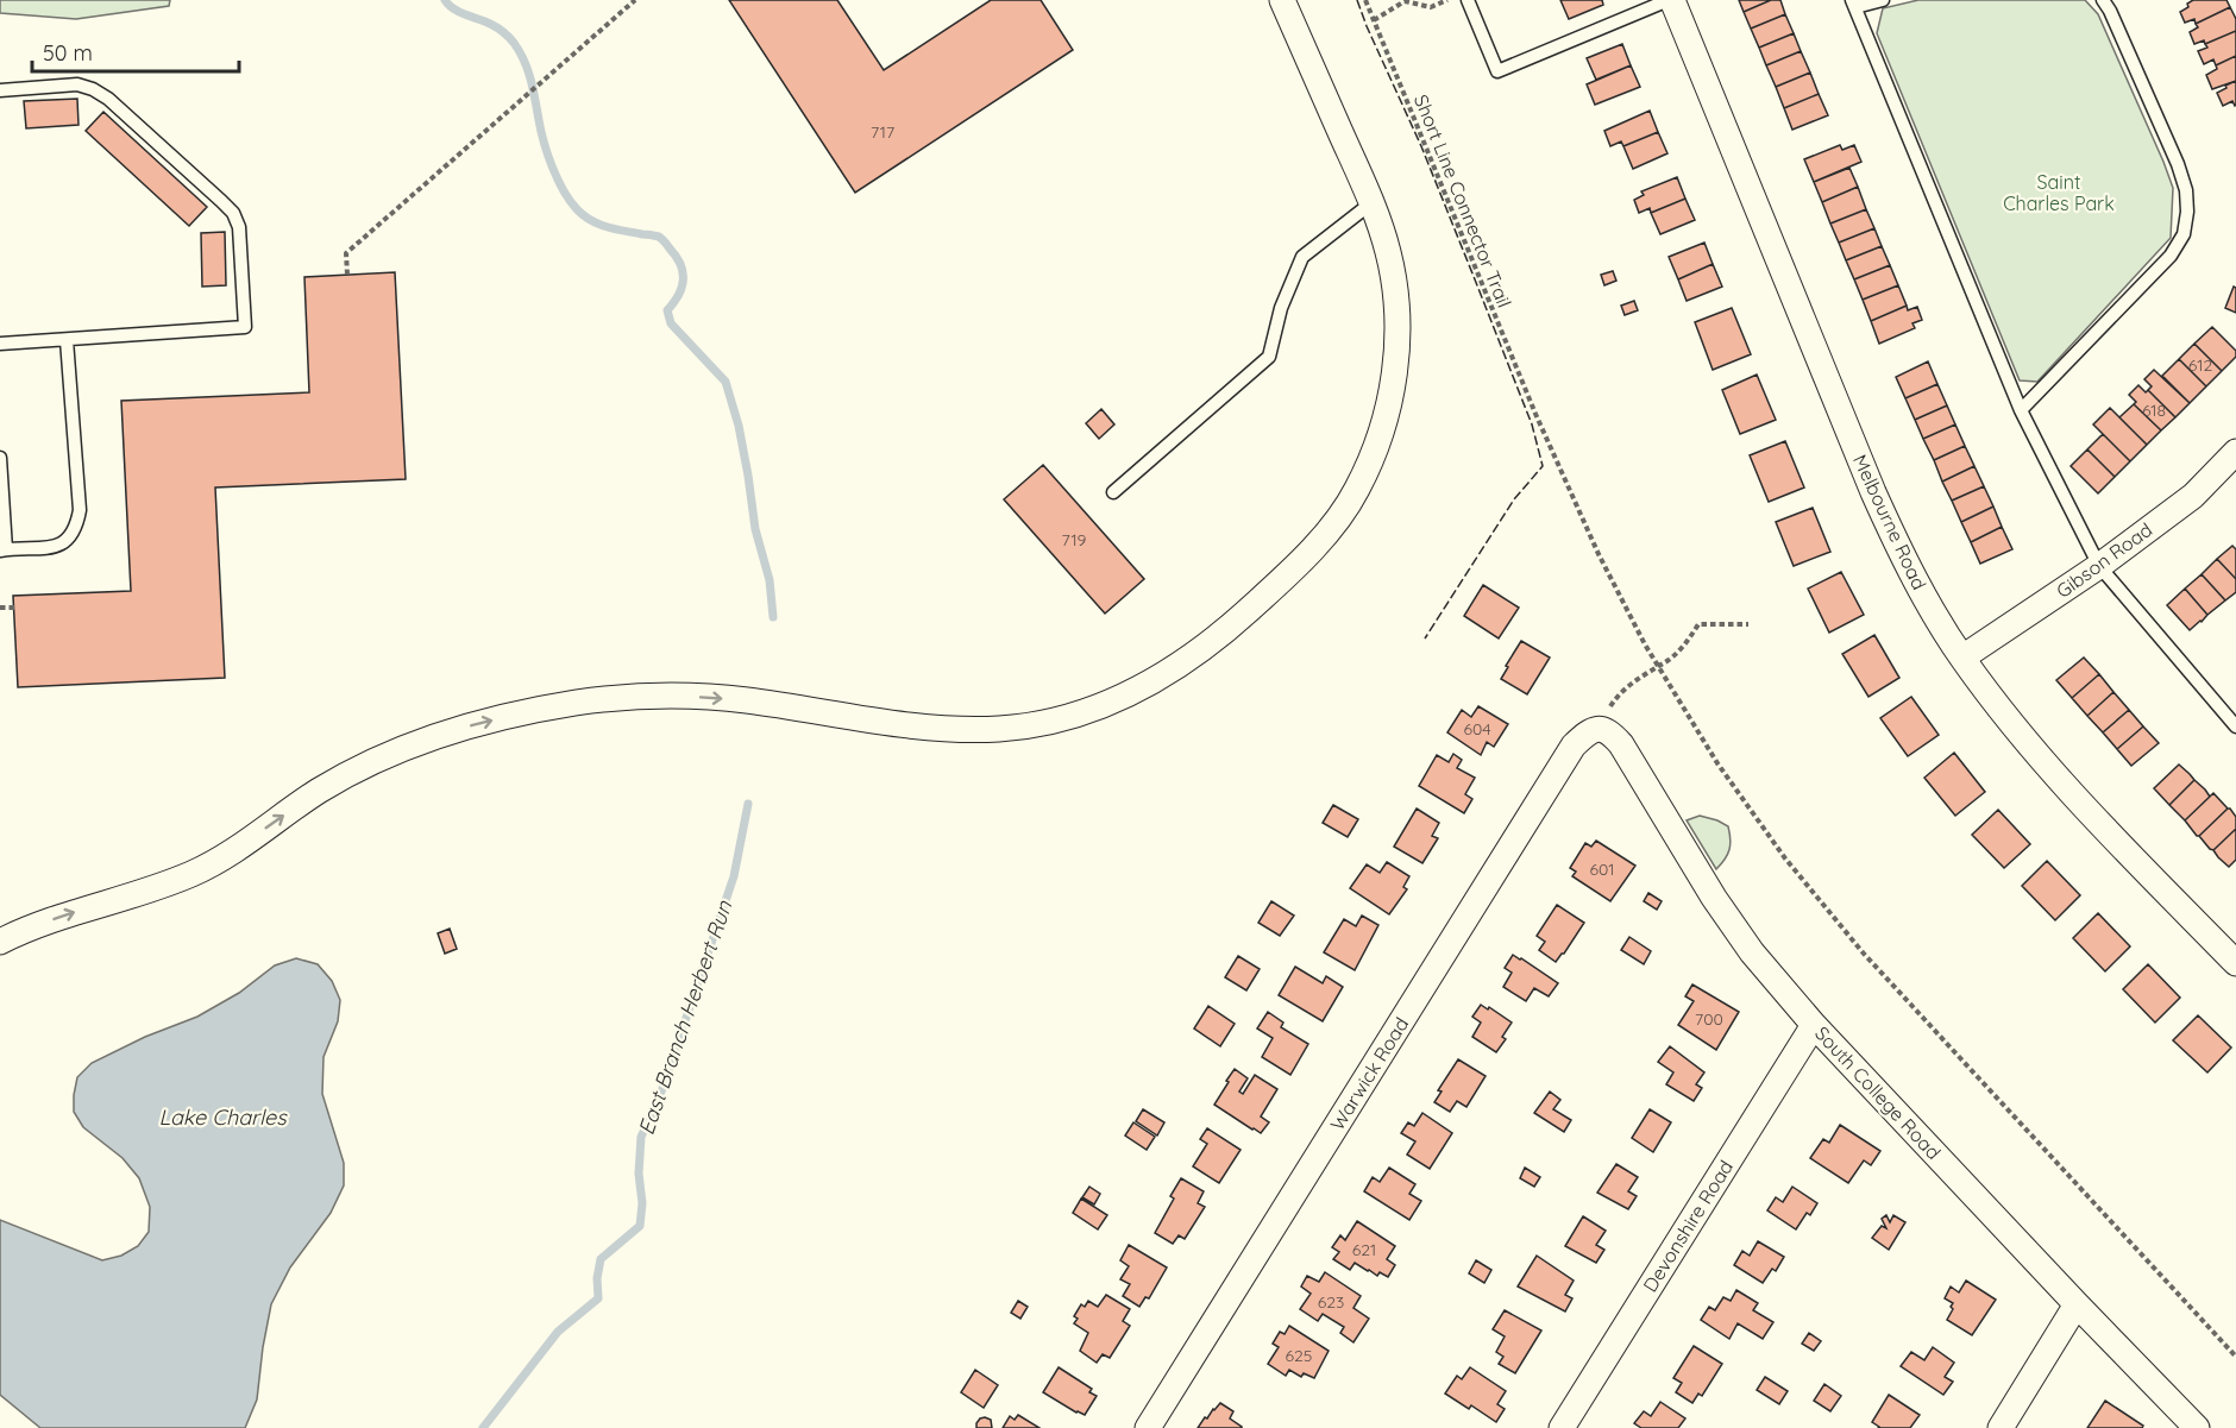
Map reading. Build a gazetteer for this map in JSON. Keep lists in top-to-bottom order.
{
  "streets": {
    "street": [
      "Melbourne Road",
      "Gibson Road",
      "Warwick Road",
      "South College Road",
      "Devonshire Road"
    ],
    "path": ["Short Line Connector Trail"]
  },
  "crossings": [
    ["Melbourne Road", "Gibson Road"],
    ["Warwick Road", "South College Road"],
    ["South College Road", "Devonshire Road"]
  ],
  "water": ["East Branch Herbert Run", "Lake Charles"],
  "parks": ["Saint Charles Park"],
  "house_numbers": [
    "717",
    "612",
    "618",
    "719",
    "604",
    "601",
    "700",
    "621",
    "623",
    "625"
  ],
  "scale_bar": "50 m"
}
